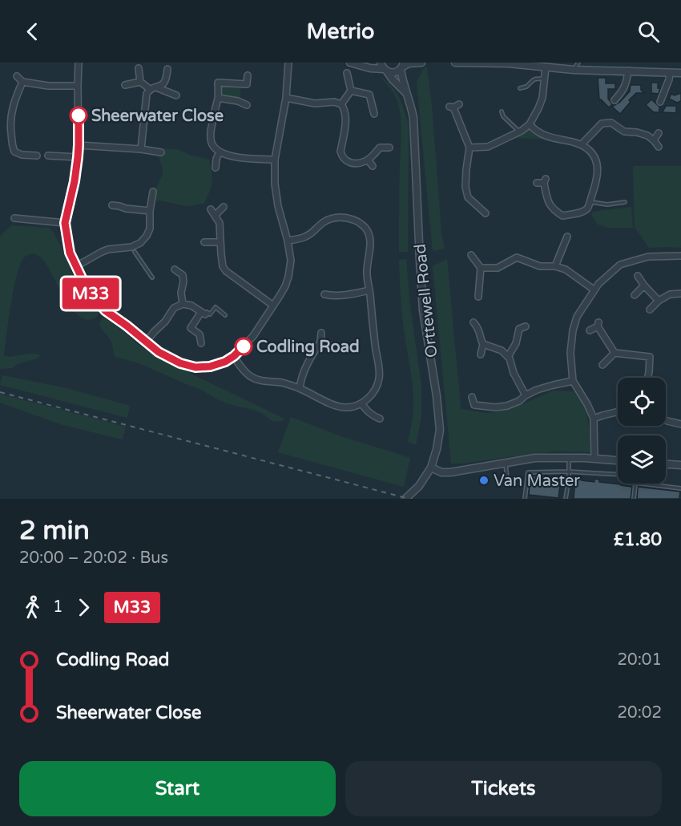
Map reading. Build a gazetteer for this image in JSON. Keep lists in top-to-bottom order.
{
  "streets": {
    "street": ["Orttewell Road"]
  },
  "places": ["Sheerwater Close", "Codling Road", "Van Master"],
  "lines": ["bus line M33"],
  "page": {
    "header": "Metrio",
    "on_map": "M33",
    "heading": ["2 min", "20:00 – 20:02 · Bus", "£1.80"],
    "legs": ["1", "M33"],
    "list": [
      {
        "name": "Codling Road",
        "value": "20:01"
      },
      {
        "name": "Sheerwater Close",
        "value": "20:02"
      }
    ],
    "buttons": ["Start", "Tickets"]
  }
}
